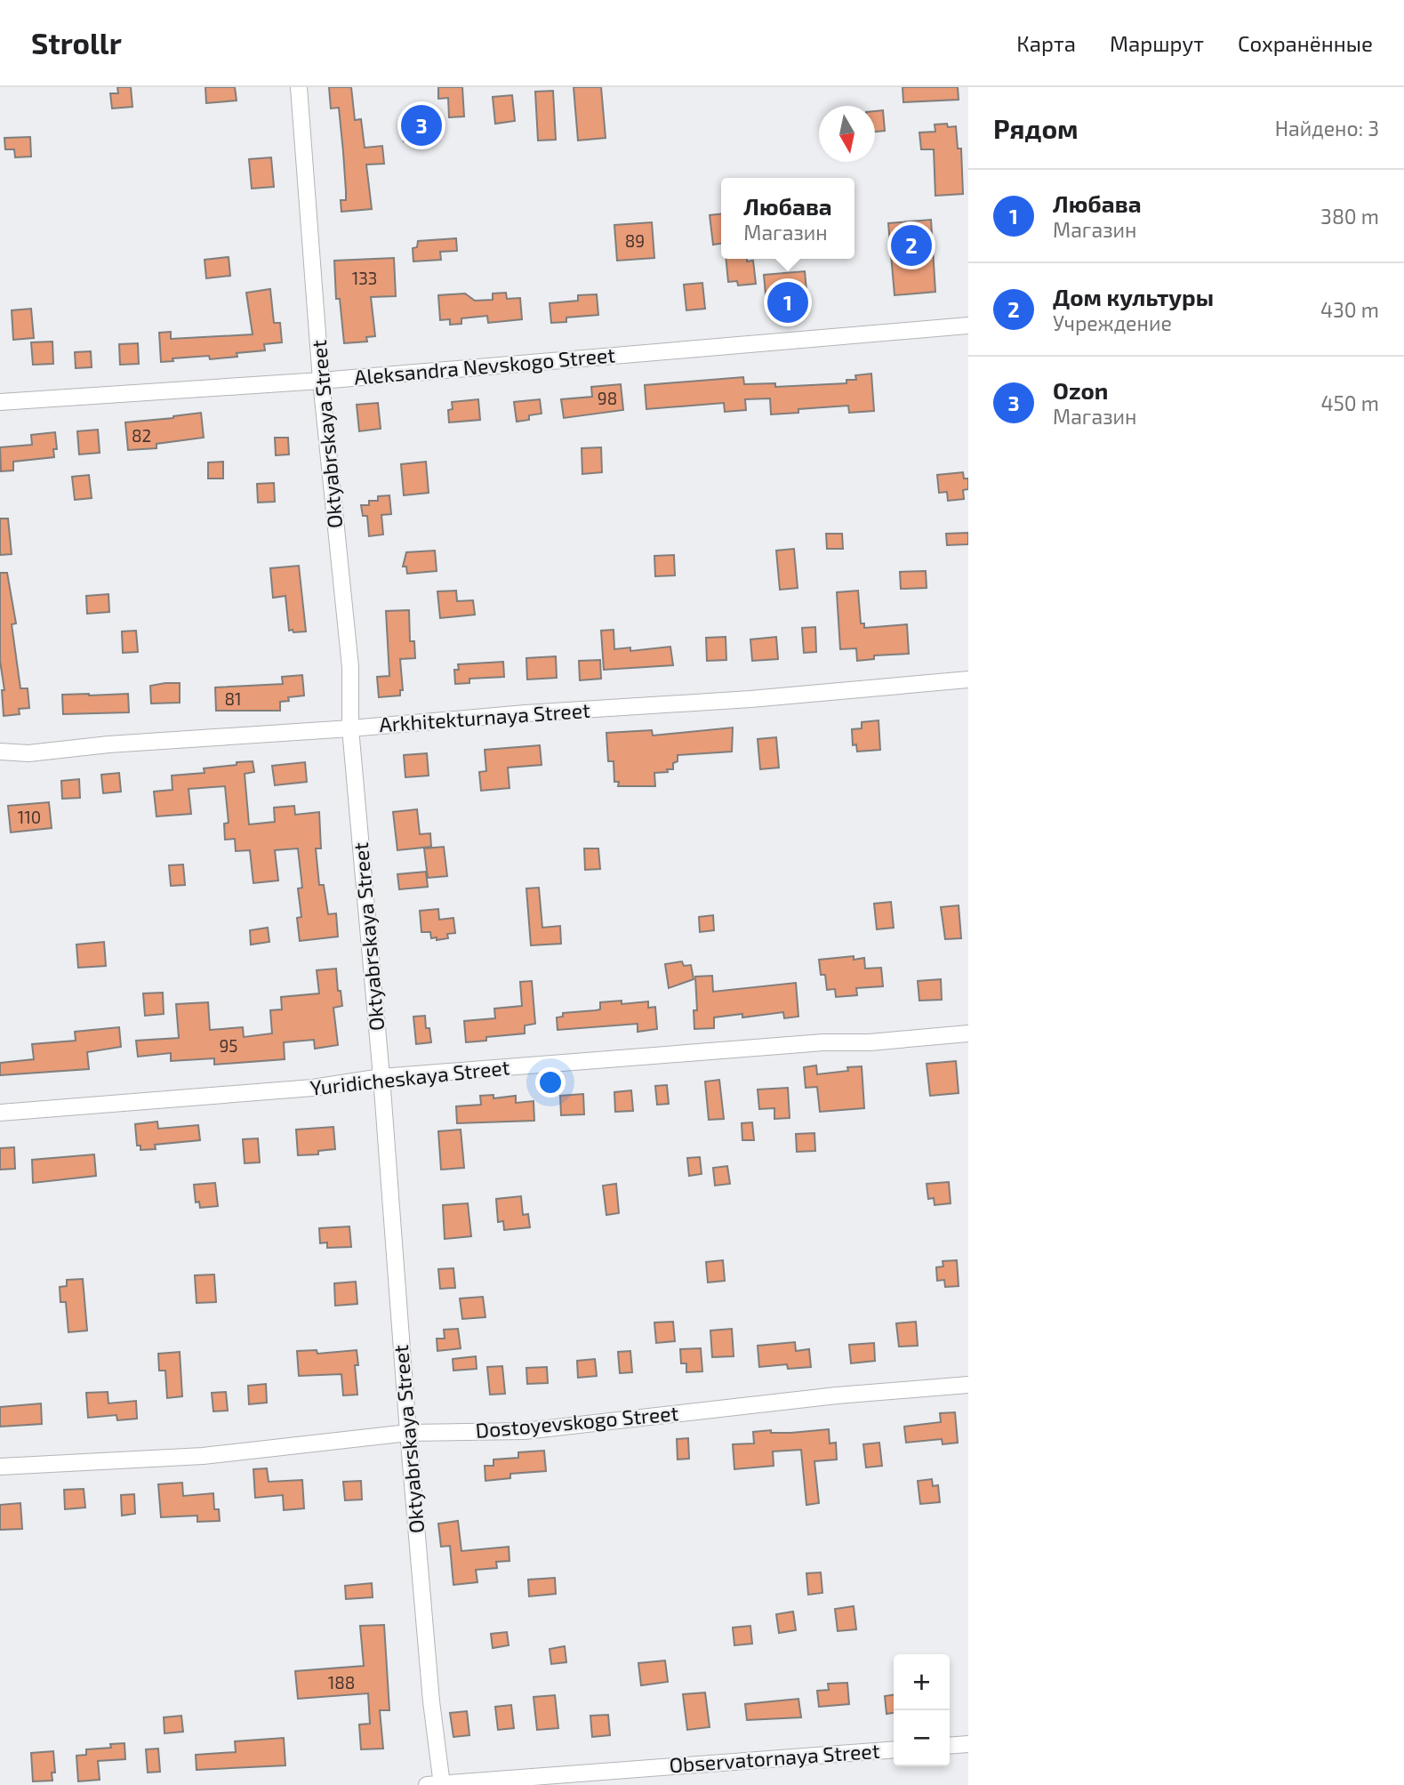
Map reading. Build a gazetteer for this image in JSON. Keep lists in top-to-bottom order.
{
  "streets": {
    "street": [
      "Aleksandra Nevskogo Street",
      "Oktyabrskaya Street",
      "Arkhitekturnaya Street",
      "Yuridicheskaya Street",
      "Dostoyevskogo Street",
      "Observatornaya Street"
    ]
  },
  "crossings": [
    ["Aleksandra Nevskogo Street", "Oktyabrskaya Street"],
    ["Oktyabrskaya Street", "Arkhitekturnaya Street"],
    ["Oktyabrskaya Street", "Yuridicheskaya Street"],
    ["Oktyabrskaya Street", "Dostoyevskogo Street"],
    ["Oktyabrskaya Street", "Observatornaya Street"]
  ],
  "house_numbers": [
    "89",
    "133",
    "98",
    "82",
    "81",
    "110",
    "95",
    "188"
  ],
  "north": "bottom",
  "page": {
    "header": "Strollr",
    "nav": ["Карта", "Маршрут", "Сохранённые"],
    "heading": ["Рядом", "Найдено: 3"],
    "pins": ["3", "2", "1"],
    "list": [
      {
        "mark": "1",
        "name": "Любава",
        "note": "Магазин",
        "value": "380 m"
      },
      {
        "mark": "2",
        "name": "Дом культуры",
        "note": "Учреждение",
        "value": "430 m"
      },
      {
        "mark": "3",
        "name": "Ozon",
        "note": "Магазин",
        "value": "450 m"
      }
    ],
    "popup": ["Любава", "Магазин"],
    "map_buttons": ["+", "−"]
  }
}
